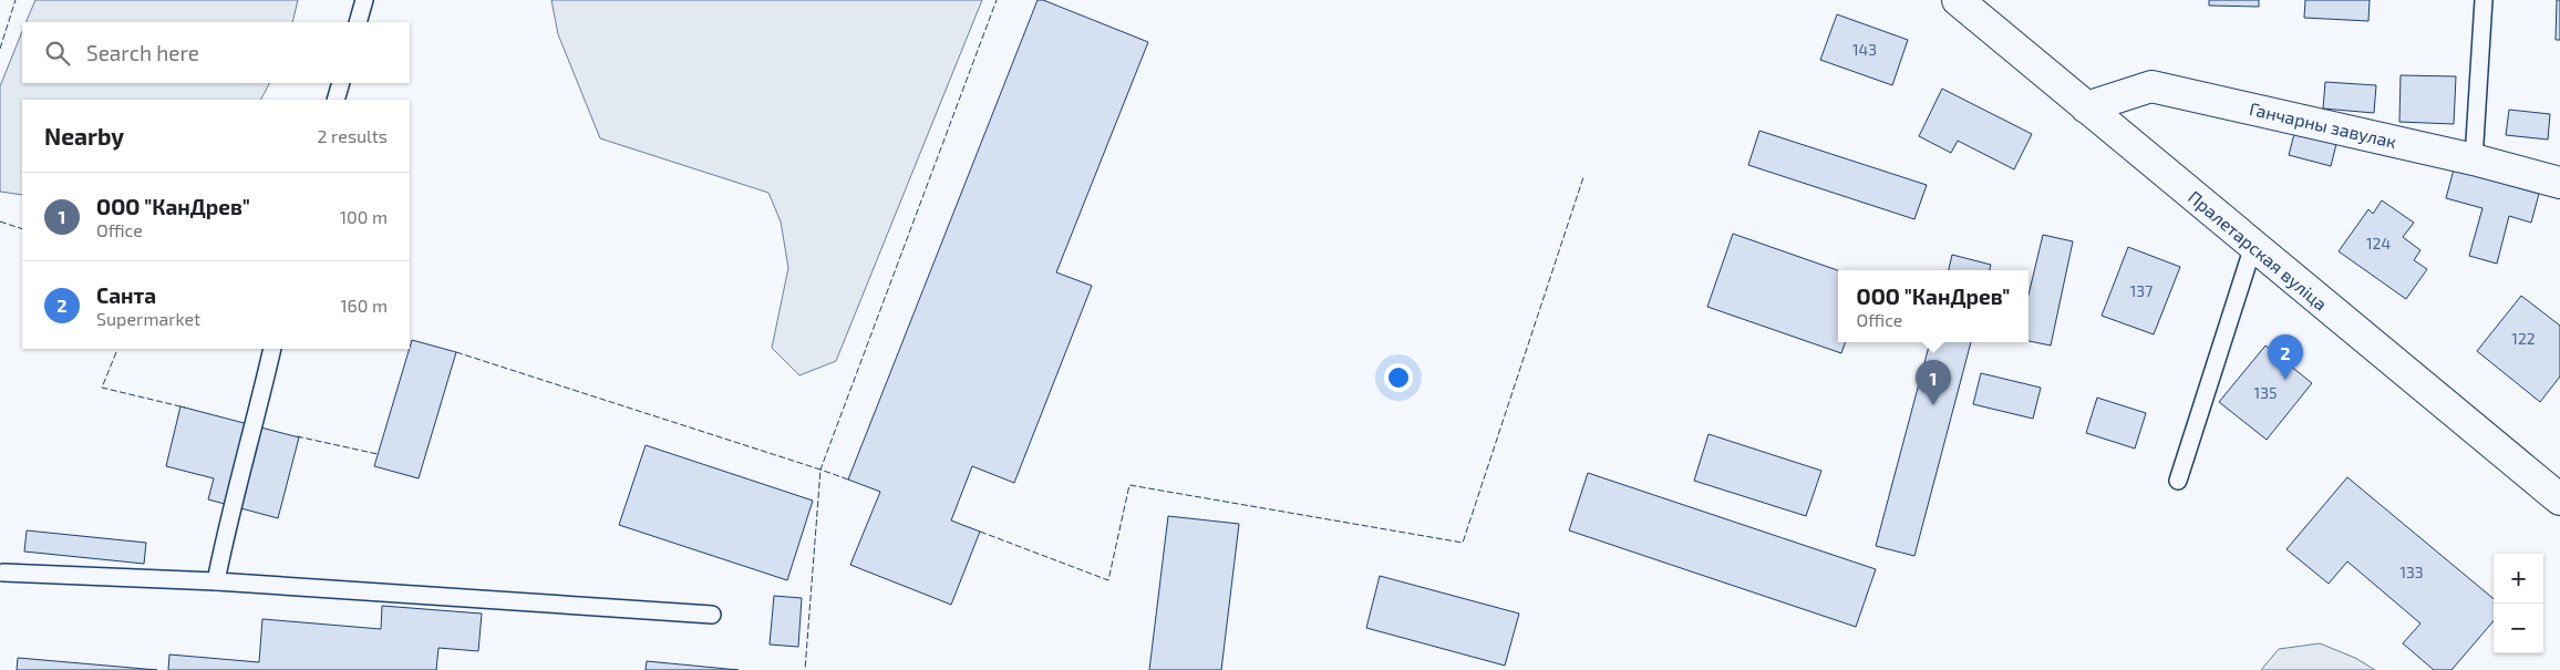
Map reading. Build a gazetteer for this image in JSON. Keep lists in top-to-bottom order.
{
  "streets": {
    "main road": ["Ганчарны завулак", "Пралетарская вуліца"]
  },
  "crossings": [
    ["Ганчарны завулак", "Пралетарская вуліца"]
  ],
  "house_numbers": [
    "143",
    "124",
    "137",
    "122",
    "135",
    "133"
  ],
  "page": {
    "search": "Search here",
    "heading": ["Nearby", "2 results"],
    "list": [
      {
        "mark": "1",
        "name": "ООО \"КанДрев\"",
        "note": "Office",
        "value": "100 m"
      },
      {
        "mark": "2",
        "name": "Санта",
        "note": "Supermarket",
        "value": "160 m"
      }
    ],
    "popup": ["ООО \"КанДрев\"", "Office"],
    "pins": ["2", "1"],
    "map_buttons": ["+", "−"]
  }
}
